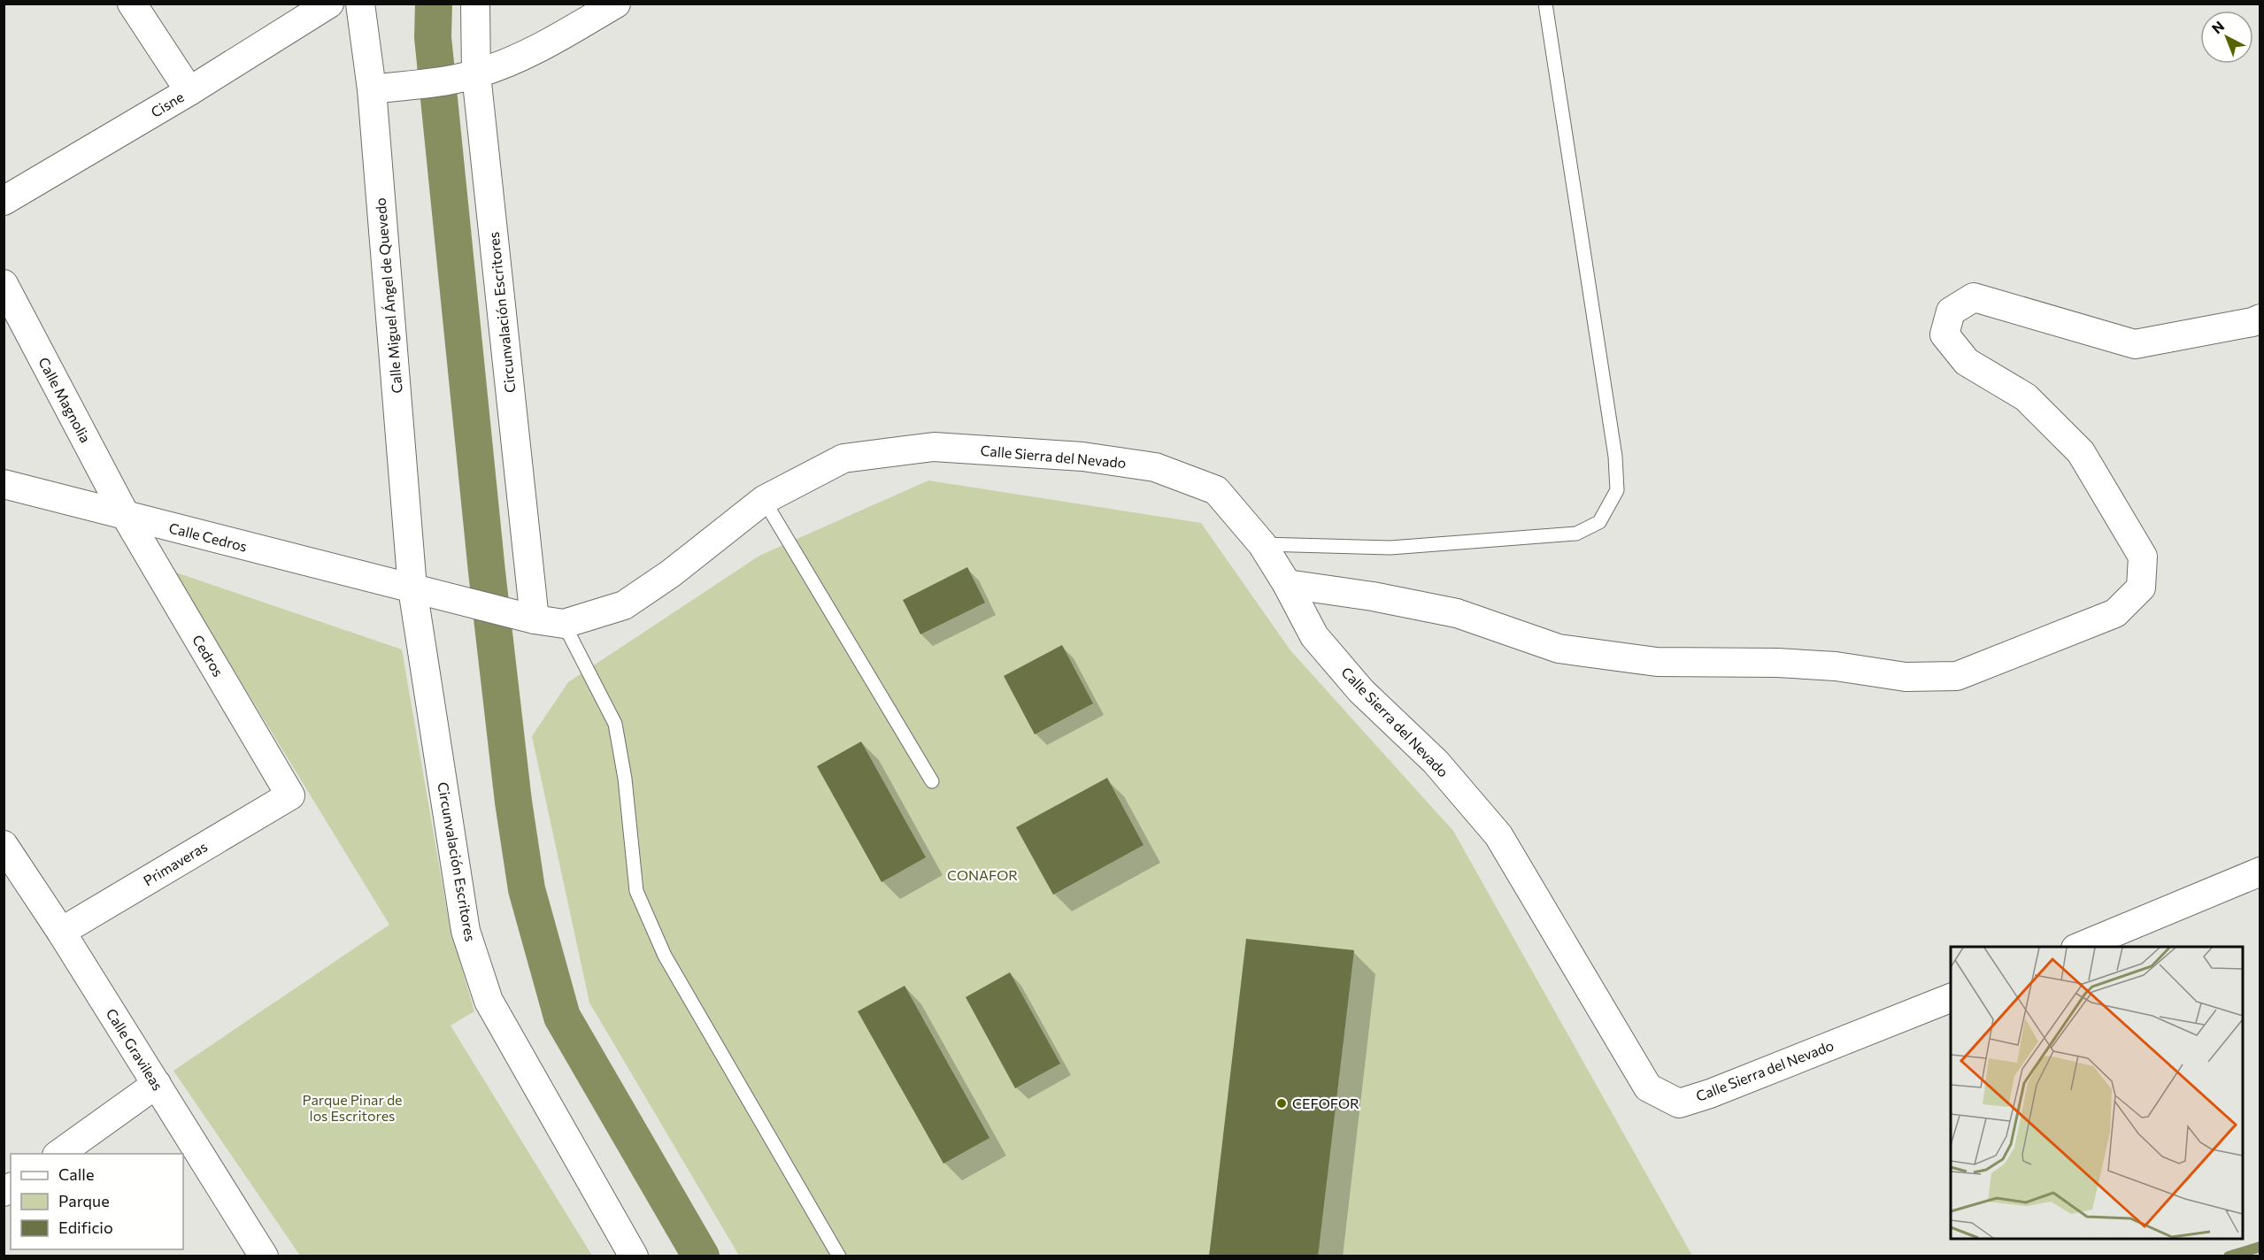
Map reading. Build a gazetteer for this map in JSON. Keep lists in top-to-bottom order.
{
  "streets": {
    "street": [
      "Cisne",
      "Calle Miguel Ángel de Quevedo",
      "Circunvalación Escritores",
      "Calle Magnolia",
      "Calle Sierra del Nevado",
      "Calle Cedros",
      "Cedros",
      "Primaveras",
      "Calle Gravileas"
    ]
  },
  "crossings": [
    ["Calle Miguel Ángel de Quevedo", "Circunvalación Escritores"],
    ["Calle Miguel Ángel de Quevedo", "Calle Sierra del Nevado"],
    ["Calle Miguel Ángel de Quevedo", "Calle Cedros"],
    ["Circunvalación Escritores", "Calle Sierra del Nevado"],
    ["Circunvalación Escritores", "Calle Cedros"],
    ["Calle Magnolia", "Calle Cedros"],
    ["Calle Magnolia", "Cedros"],
    ["Calle Sierra del Nevado", "Calle Cedros"],
    ["Calle Cedros", "Cedros"],
    ["Cedros", "Primaveras"],
    ["Primaveras", "Calle Gravileas"]
  ],
  "parks": ["CONAFOR", "Parque Pinar de los Escritores"],
  "places": ["CEFOFOR"],
  "legend": ["Calle", "Parque", "Edificio"],
  "north": "top left"
}
